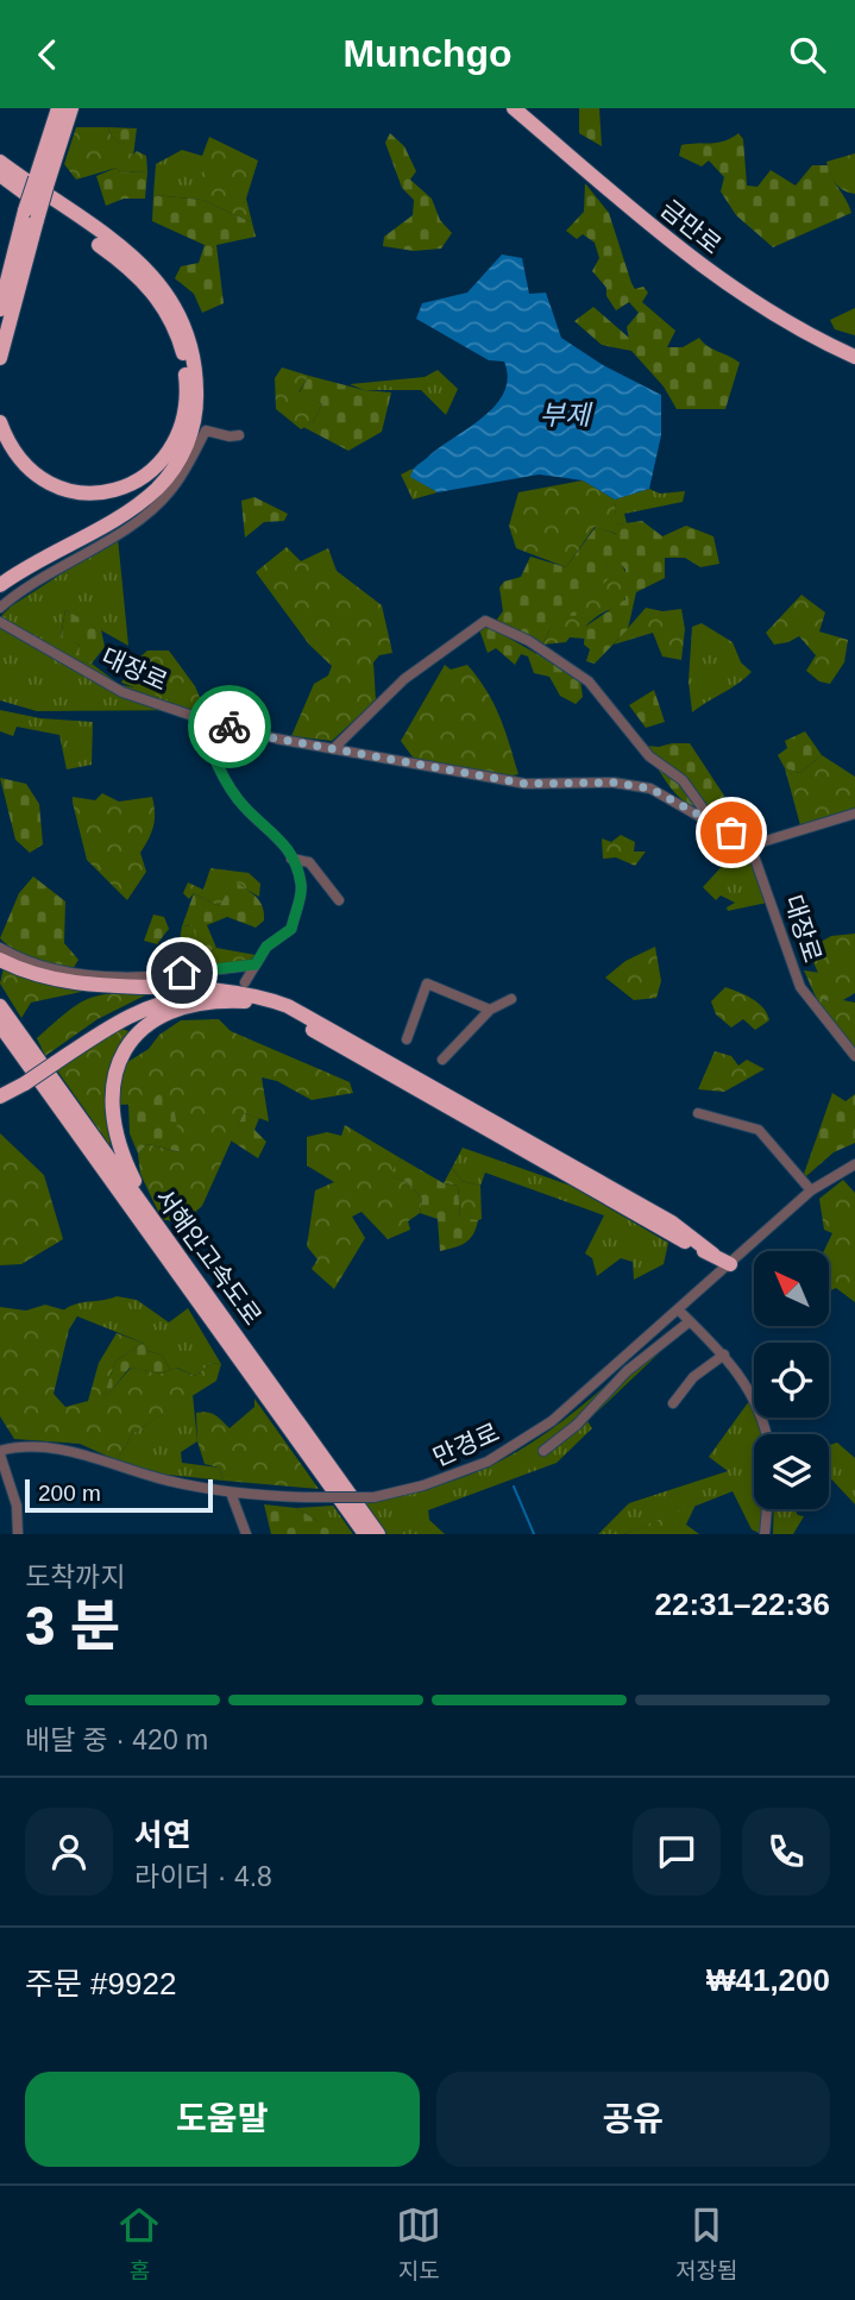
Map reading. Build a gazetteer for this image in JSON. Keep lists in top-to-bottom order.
{
  "streets": {
    "highway": ["금만로", "서해안고속도로"],
    "street": ["대장로", "만경로"]
  },
  "water": ["부제"],
  "scale_bar": "200 m",
  "north": "top left",
  "page": {
    "header": "Munchgo",
    "scale": "200 m",
    "heading": ["3 분", "도착까지", "22:31–22:36"],
    "panel": [
      "서연",
      "라이더 · 4.8",
      "주문 #9922",
      "₩41,200"
    ],
    "bar": "배달 중 · 420 m",
    "buttons": ["도움말", "공유"],
    "tabs": ["홈", "지도", "저장됨"]
  }
}
